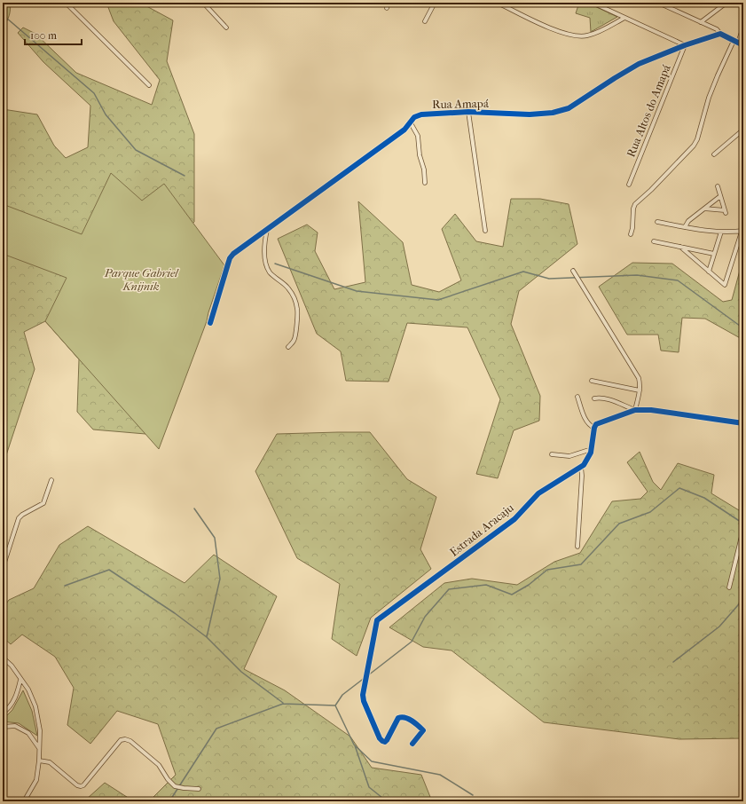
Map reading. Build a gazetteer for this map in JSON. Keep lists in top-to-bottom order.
{
  "streets": {
    "street": ["Rua Amapá", "Rua Altos do Amapá", "Estrada Aracaju"]
  },
  "crossings": [
    ["Rua Amapá", "Rua Altos do Amapá"]
  ],
  "parks": ["Parque Gabriel Knijnik"],
  "scale_bar": "100 m"
}
